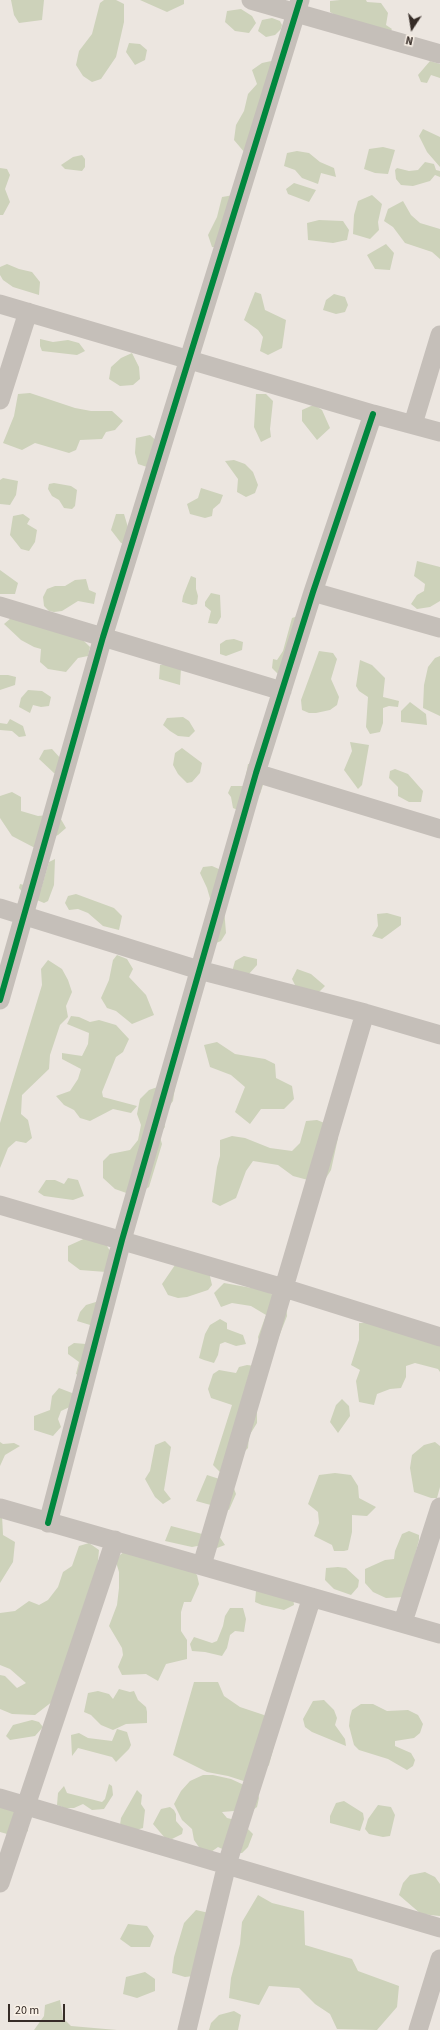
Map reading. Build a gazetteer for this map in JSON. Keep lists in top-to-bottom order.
{
  "scale_bar": "20 m",
  "north": "bottom"
}
